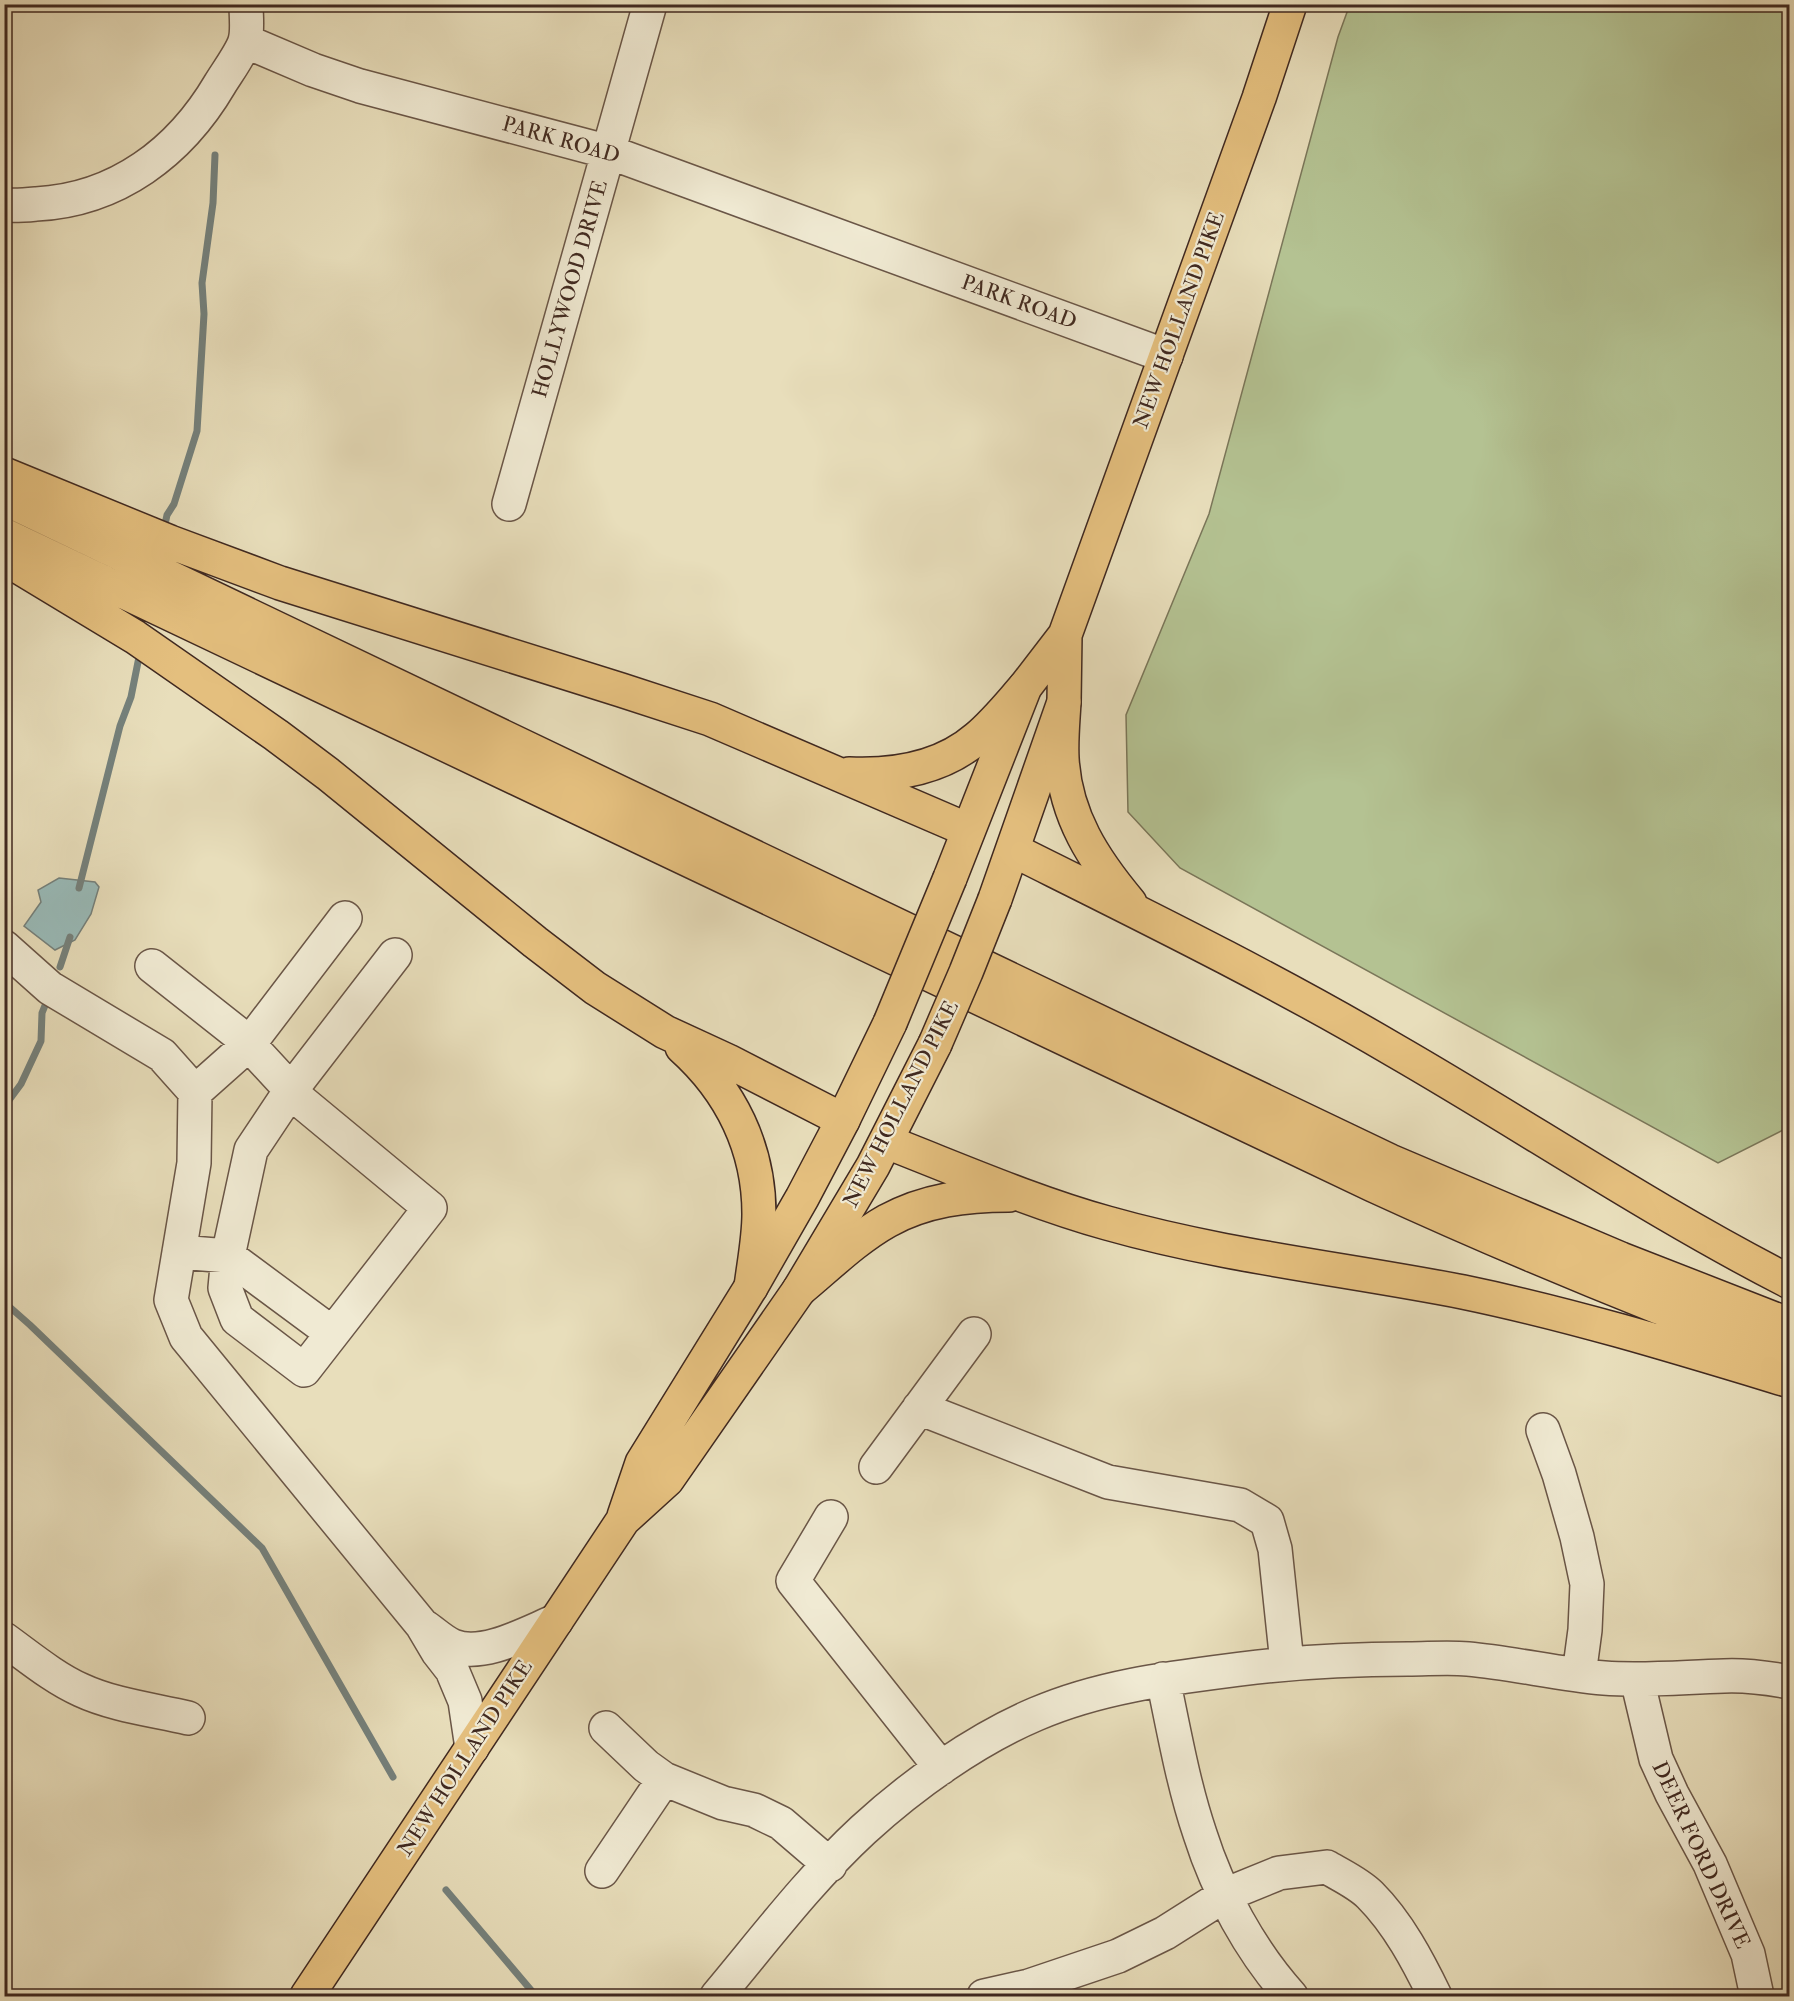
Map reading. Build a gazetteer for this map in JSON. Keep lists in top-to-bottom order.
{
  "streets": {
    "main road": ["NEW HOLLAND PIKE"],
    "street": ["PARK ROAD", "HOLLYWOOD DRIVE", "DEER FORD DRIVE"]
  },
  "crossings": [
    ["PARK ROAD", "HOLLYWOOD DRIVE"],
    ["PARK ROAD", "NEW HOLLAND PIKE"]
  ]
}
